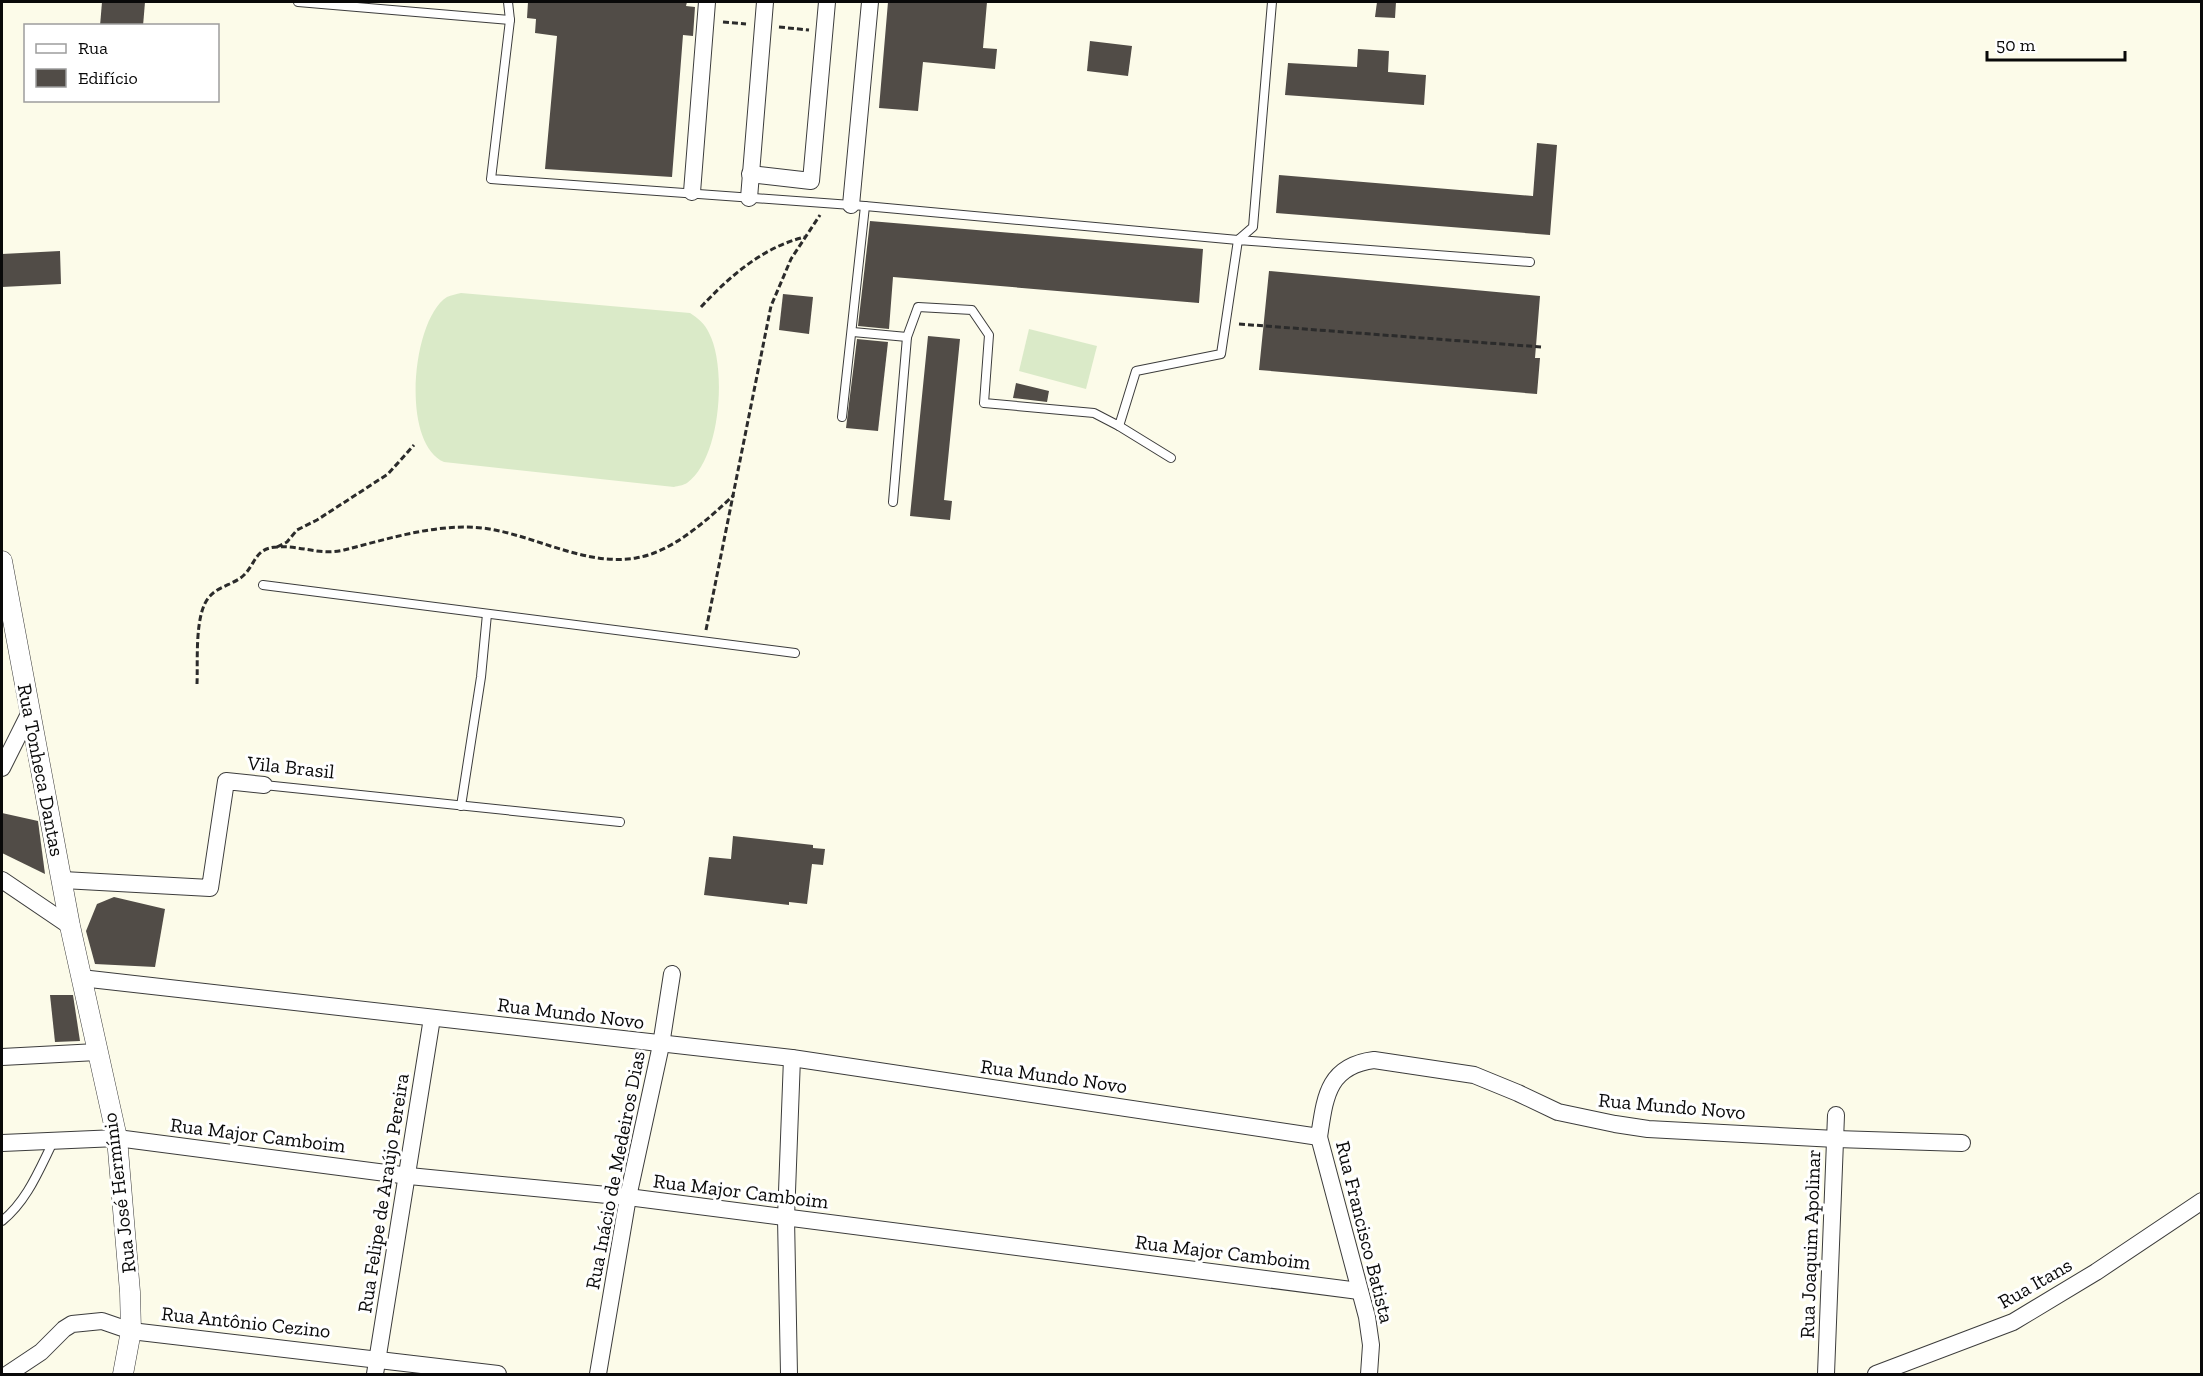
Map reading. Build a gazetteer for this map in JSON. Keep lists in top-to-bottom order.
{
  "streets": {
    "street": [
      "Vila Brasil",
      "Rua Tonheca Dantas",
      "Rua Mundo Novo",
      "Rua Major Camboim",
      "Rua Inácio de Medeiros Dias",
      "Rua José Hermínio",
      "Rua Felipe de Araújo Pereira",
      "Rua Francisco Batista",
      "Rua Joaquim Apolinar",
      "Rua Itans",
      "Rua Antônio Cezino"
    ]
  },
  "crossings": [
    ["Vila Brasil", "Rua Tonheca Dantas"],
    ["Rua Tonheca Dantas", "Rua Mundo Novo"],
    ["Rua Tonheca Dantas", "Rua José Hermínio"],
    ["Rua Mundo Novo", "Rua Inácio de Medeiros Dias"],
    ["Rua Mundo Novo", "Rua José Hermínio"],
    ["Rua Mundo Novo", "Rua Felipe de Araújo Pereira"],
    ["Rua Mundo Novo", "Rua Francisco Batista"],
    ["Rua Mundo Novo", "Rua Joaquim Apolinar"],
    ["Rua Major Camboim", "Rua Inácio de Medeiros Dias"],
    ["Rua Major Camboim", "Rua José Hermínio"],
    ["Rua Major Camboim", "Rua Felipe de Araújo Pereira"],
    ["Rua Major Camboim", "Rua Francisco Batista"],
    ["Rua José Hermínio", "Rua Antônio Cezino"],
    ["Rua Felipe de Araújo Pereira", "Rua Antônio Cezino"]
  ],
  "legend": ["Rua", "Edifício"],
  "scale_bar": "50 m"
}
